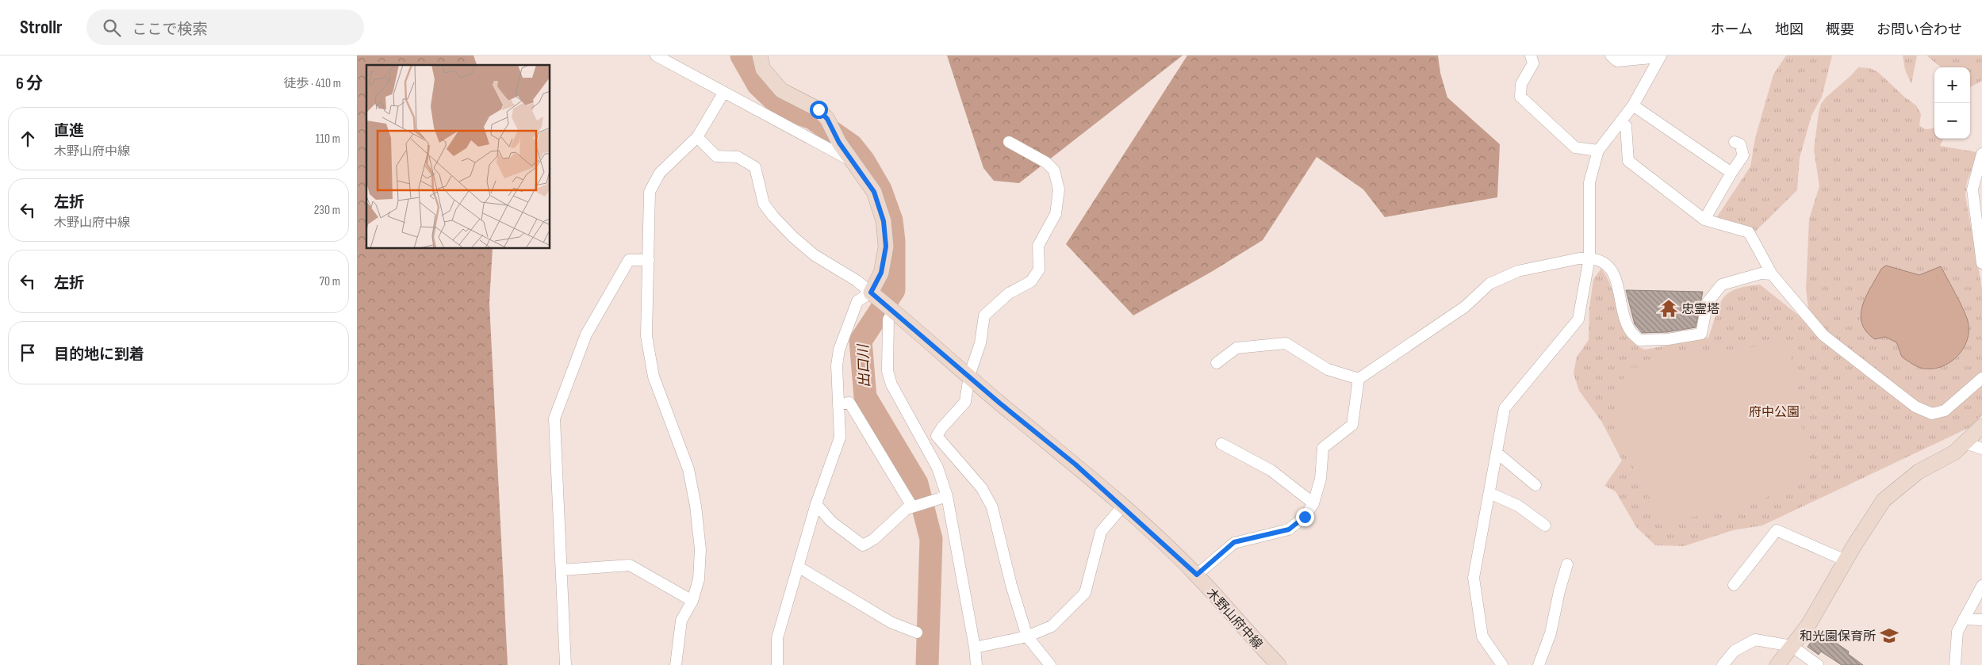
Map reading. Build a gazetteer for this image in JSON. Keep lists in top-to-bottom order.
{
  "streets": {
    "main road": ["木野山府中線"]
  },
  "water": ["出口川"],
  "parks": ["府中公園"],
  "places": {
    "temple": ["忠霊塔"],
    "school or university": ["和光園保育所"]
  },
  "page": {
    "header": "Strollr",
    "search": "ここで検索",
    "nav": [
      "ホーム",
      "地図",
      "概要",
      "お問い合わせ"
    ],
    "heading": ["6 分", "徒歩 · 410 m"],
    "map_buttons": ["+", "−"],
    "list": [
      ["直進", "木野山府中線", "110 m"],
      ["左折", "木野山府中線", "230 m"],
      ["左折", "70 m"],
      "目的地に到着"
    ]
  }
}
